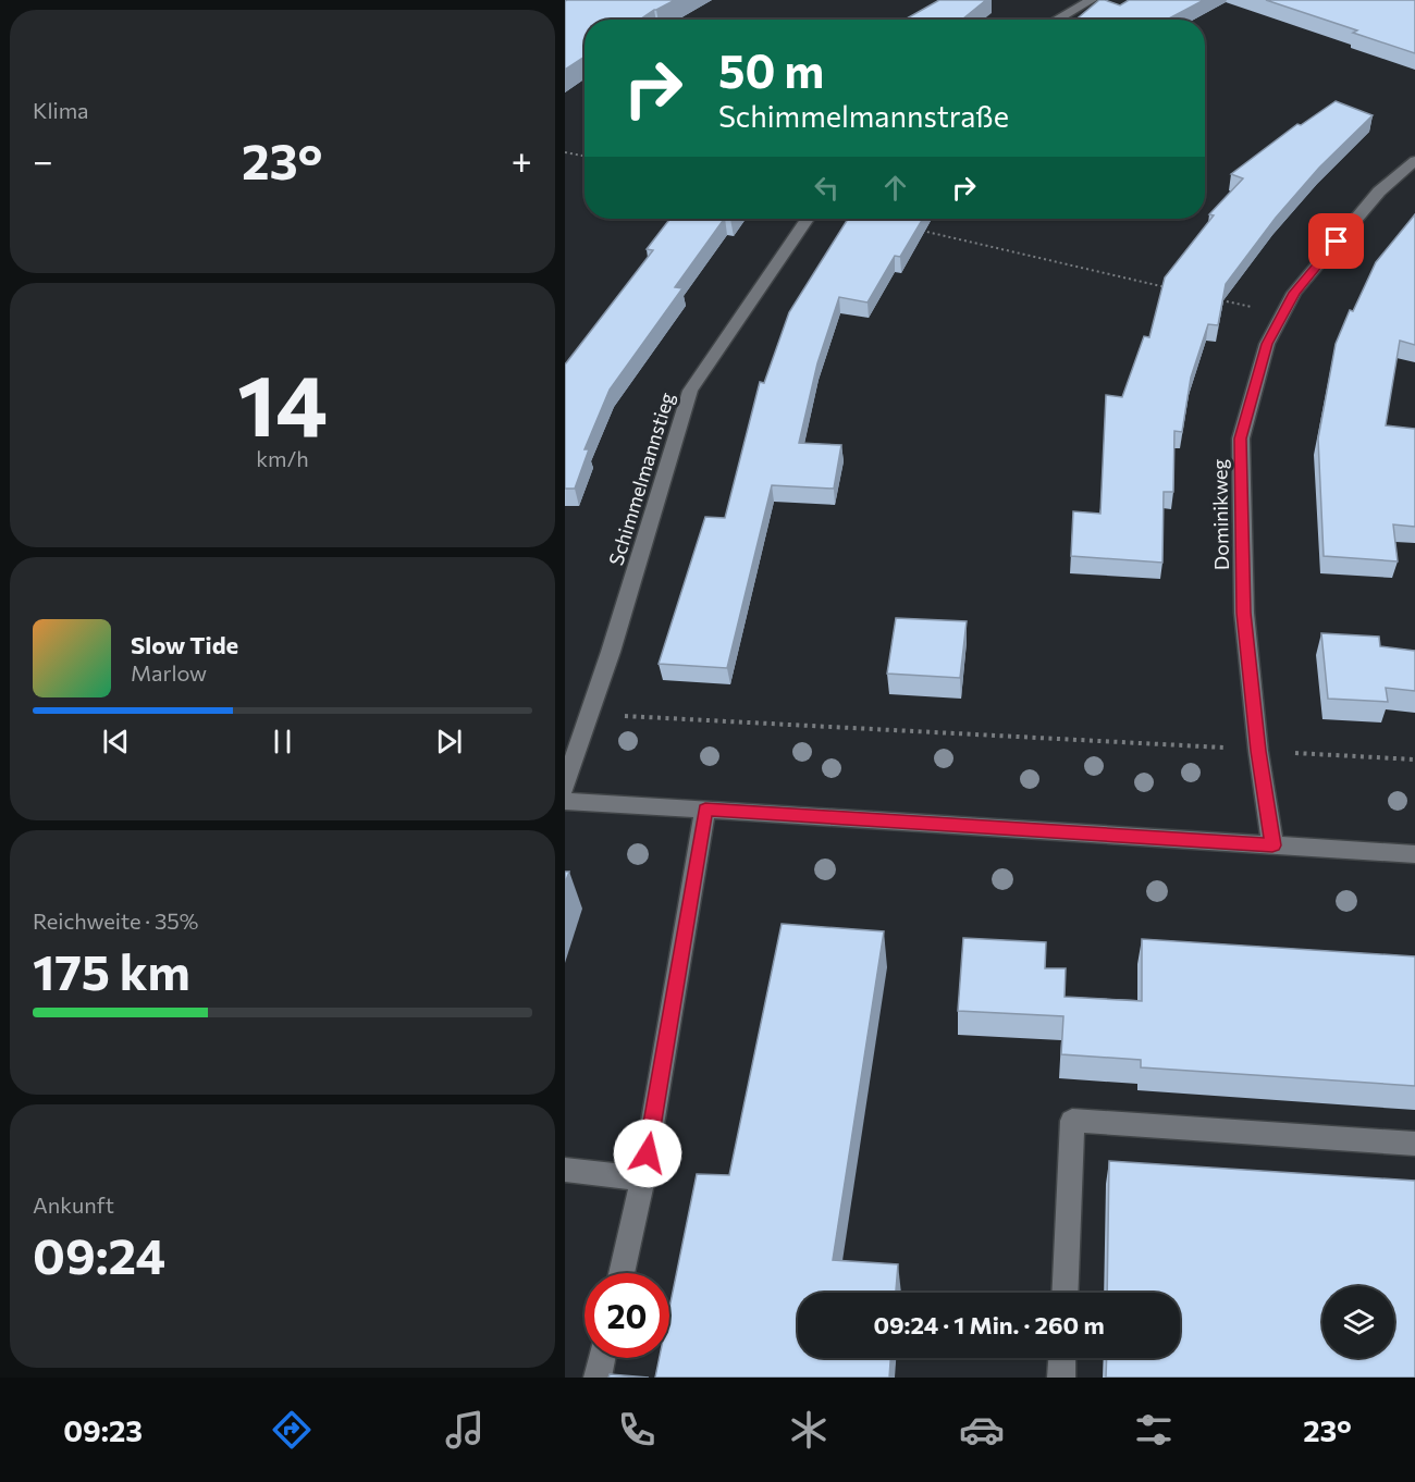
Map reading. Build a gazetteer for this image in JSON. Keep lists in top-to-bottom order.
{
  "streets": {
    "street": ["Schimmelmannstieg", "Dominikweg"]
  },
  "page": {
    "tile": [
      "Klima",
      ["14", "km/h"],
      ["Reichweite · 35%", "175 km"],
      ["Ankunft", "09:24"]
    ],
    "turn": ["50 m", "Schimmelmannstraße"],
    "heat": ["−", "23°", "+"],
    "song": ["Slow Tide", "Marlow"],
    "limit": "20",
    "trip": "09:24 · 1 Min. · 260 m",
    "tabs": ["09:23", "23°"]
  }
}
